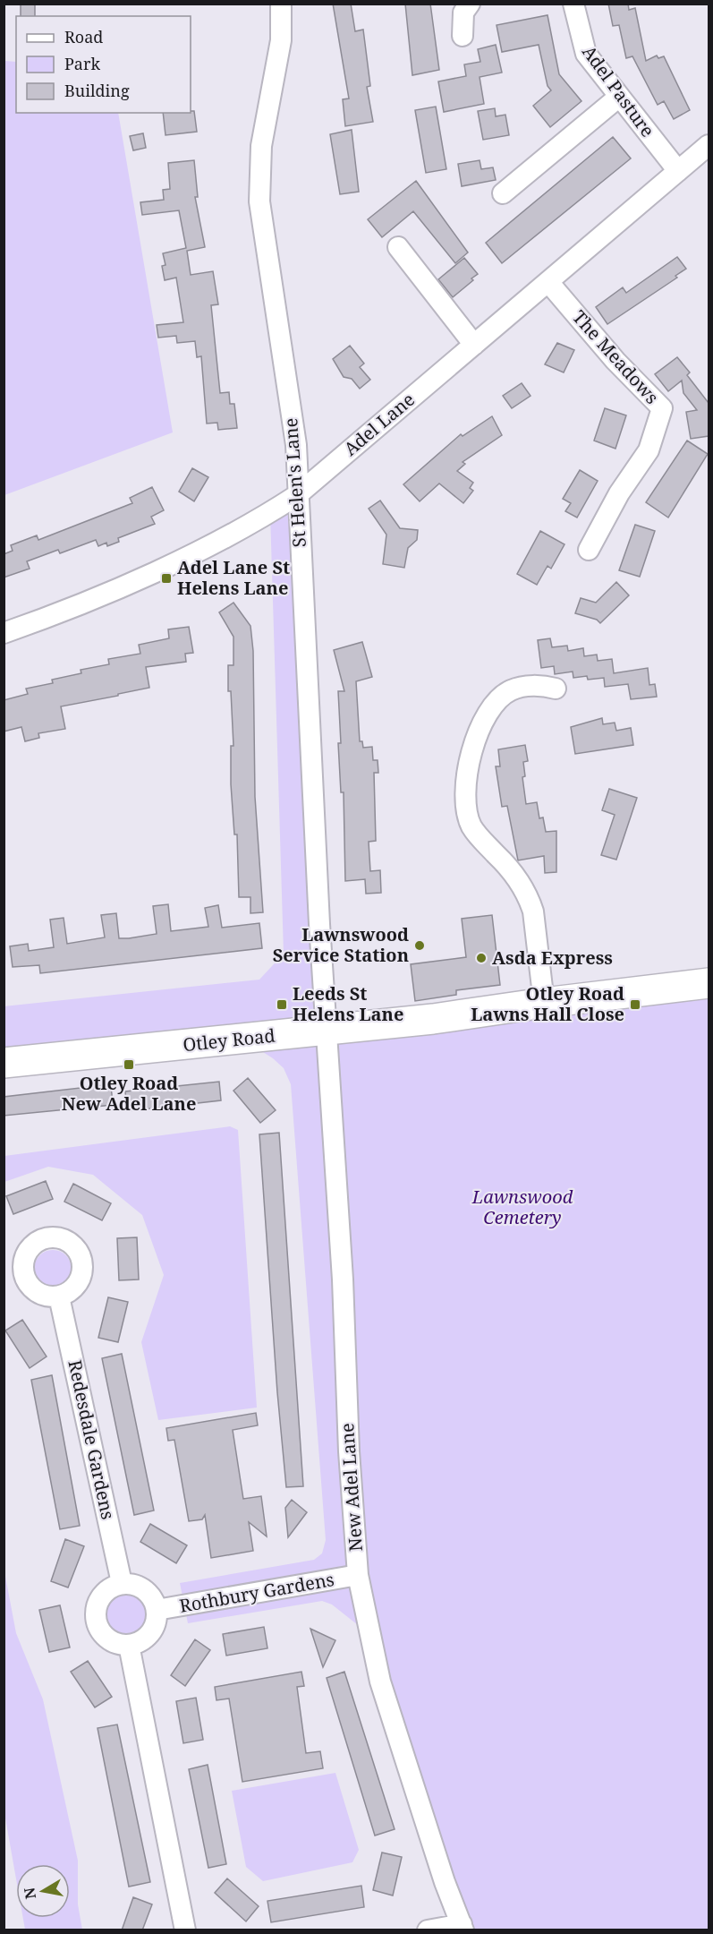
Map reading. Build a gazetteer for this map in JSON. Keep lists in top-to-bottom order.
{
  "streets": {
    "highway": ["Otley Road"],
    "street": [
      "Adel Pasture",
      "The Meadows",
      "Adel Lane",
      "St Helen's Lane",
      "Redesdale Gardens",
      "New Adel Lane",
      "Rothbury Gardens"
    ]
  },
  "crossings": [
    ["Adel Pasture", "Adel Lane"],
    ["The Meadows", "Adel Lane"],
    ["Adel Lane", "St Helen's Lane"],
    ["St Helen's Lane", "Otley Road"],
    ["St Helen's Lane", "New Adel Lane"],
    ["Otley Road", "New Adel Lane"],
    ["Redesdale Gardens", "Rothbury Gardens"],
    ["New Adel Lane", "Rothbury Gardens"]
  ],
  "parks": ["Lawnswood Cemetery"],
  "places": {
    "transit": [
      "Adel Lane St Helens Lane",
      "Leeds St Helens Lane",
      "Otley Road Lawns Hall Close",
      "Otley Road New Adel Lane"
    ],
    "other": ["Lawnswood Service Station", "Asda Express"]
  },
  "legend": ["Road", "Park", "Building"],
  "north": "left"
}
